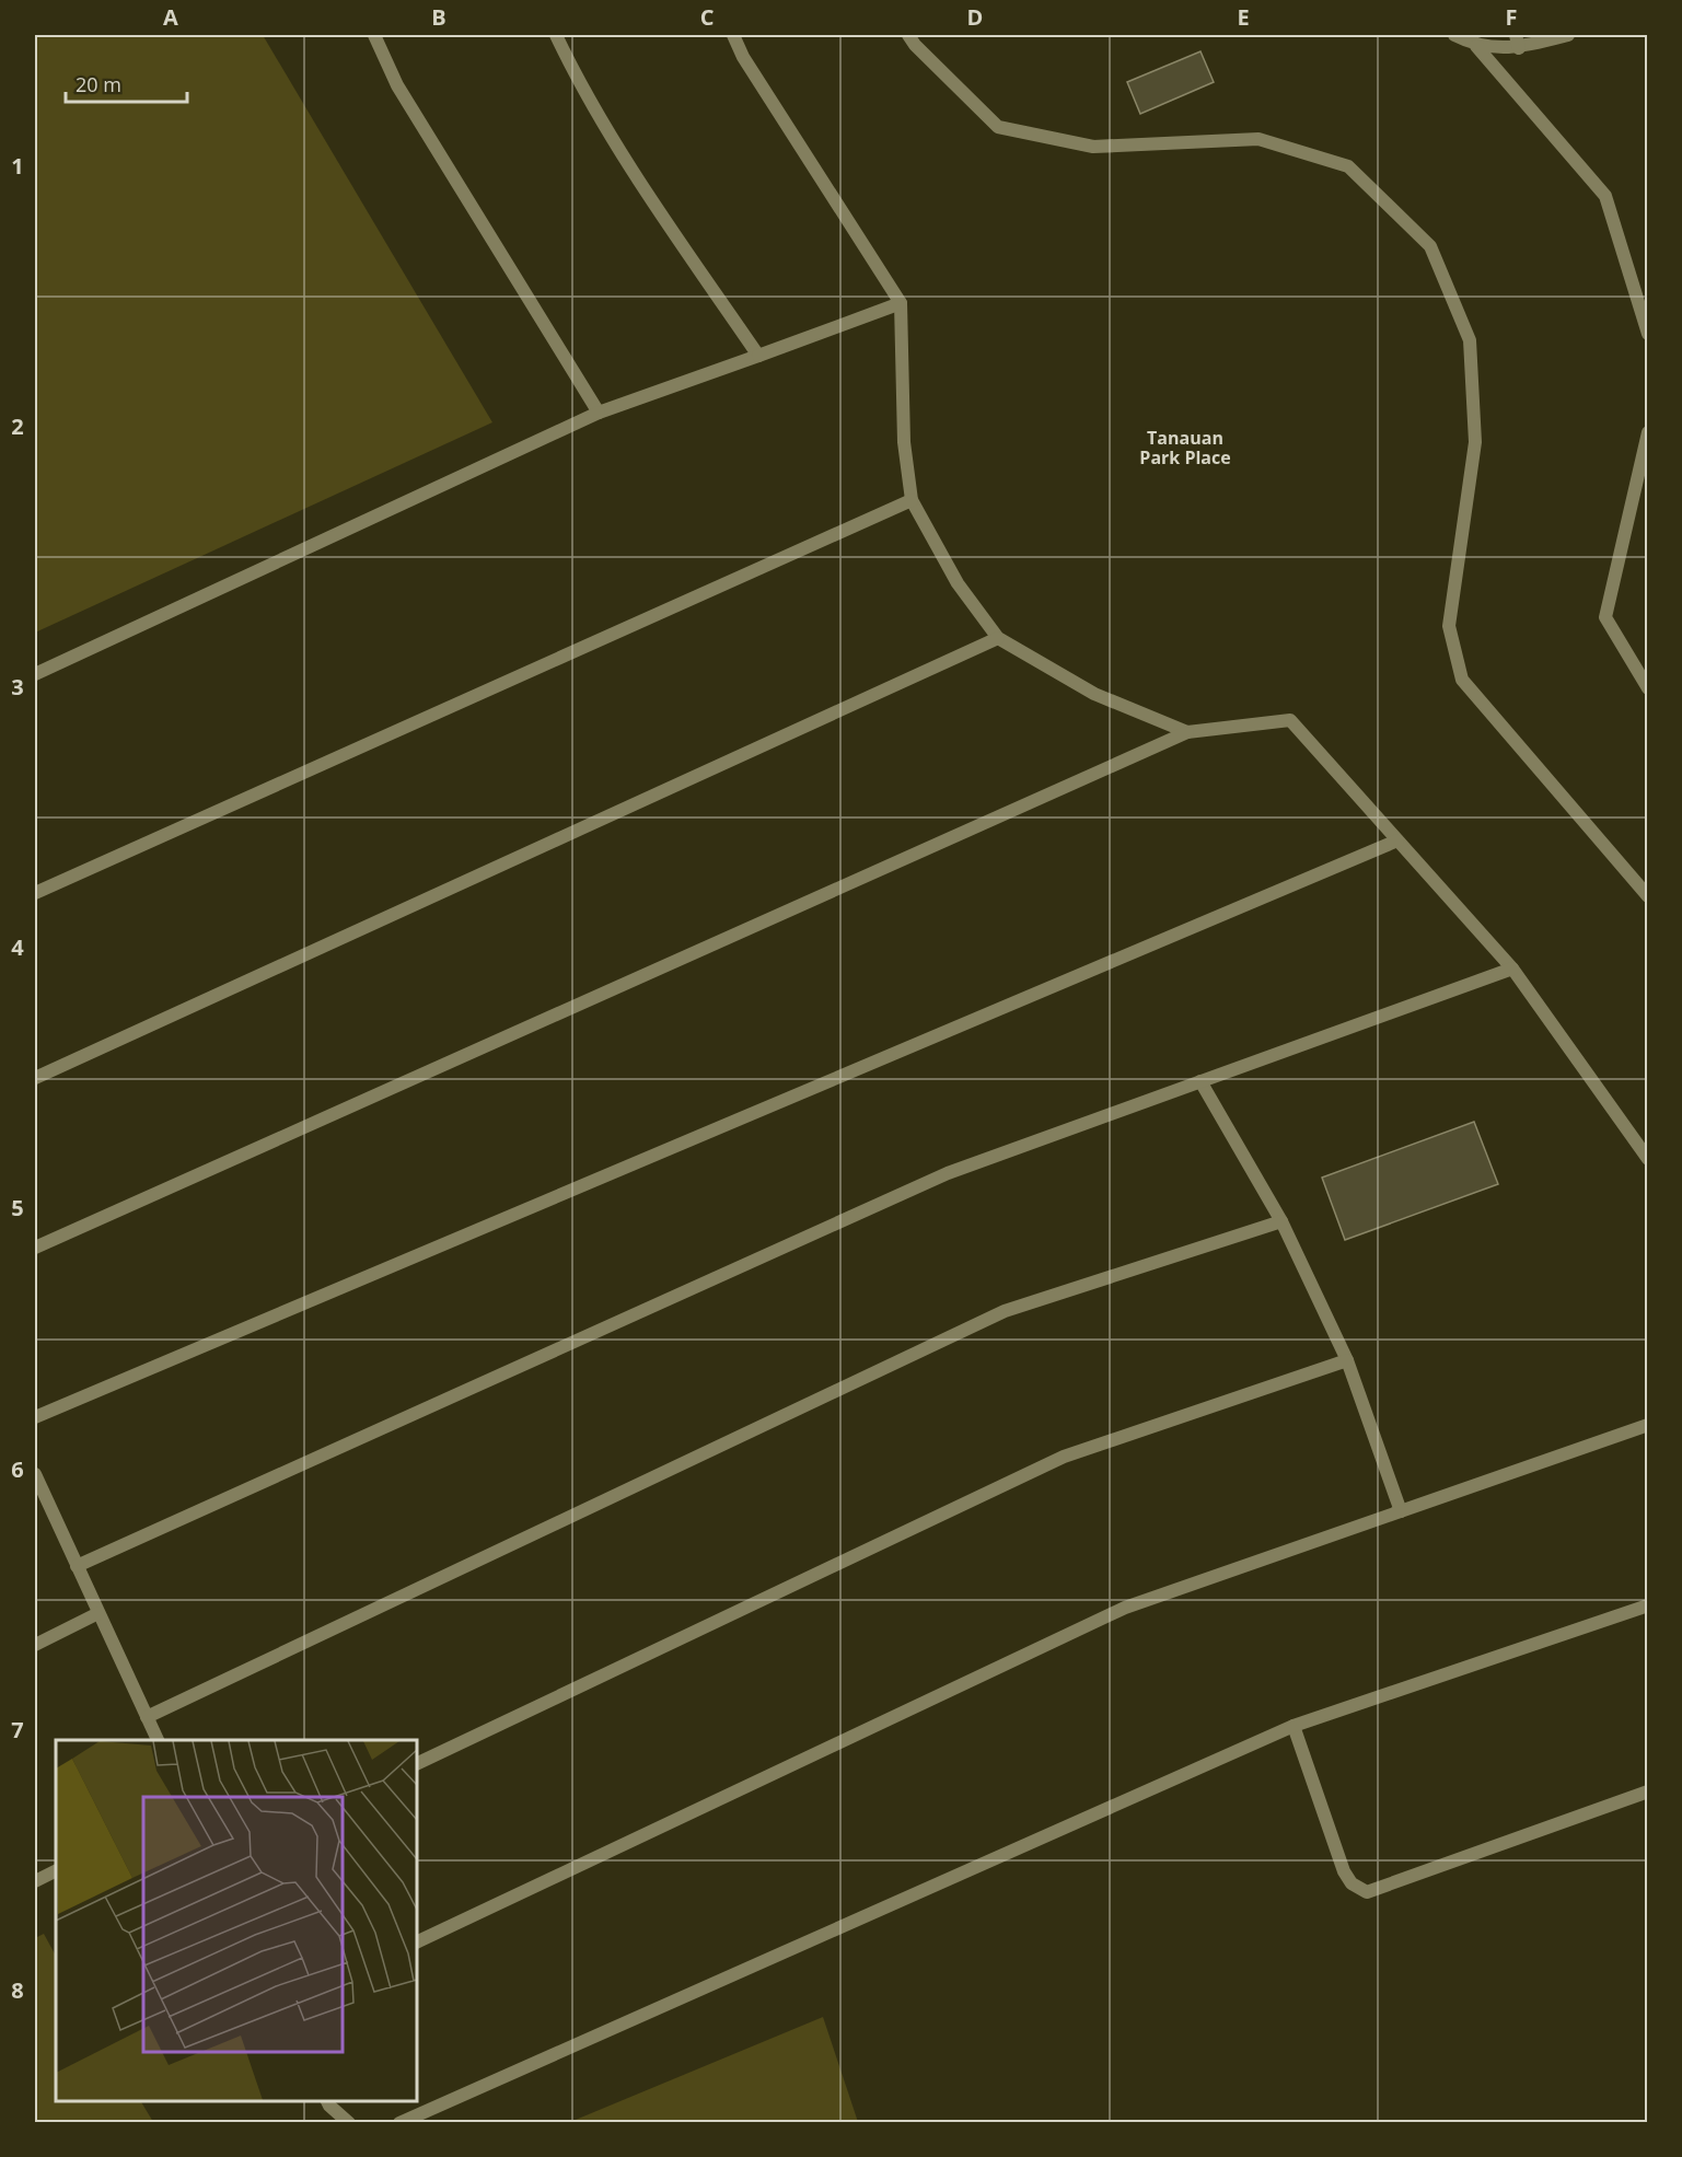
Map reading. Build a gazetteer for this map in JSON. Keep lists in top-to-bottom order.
{
  "districts": ["Tanauan Park Place"],
  "scale_bar": "20 m",
  "grid": {
    "columns": [
      "A",
      "B",
      "C",
      "D",
      "E",
      "F"
    ],
    "rows": [
      "1",
      "2",
      "3",
      "4",
      "5",
      "6",
      "7",
      "8"
    ]
  }
}
